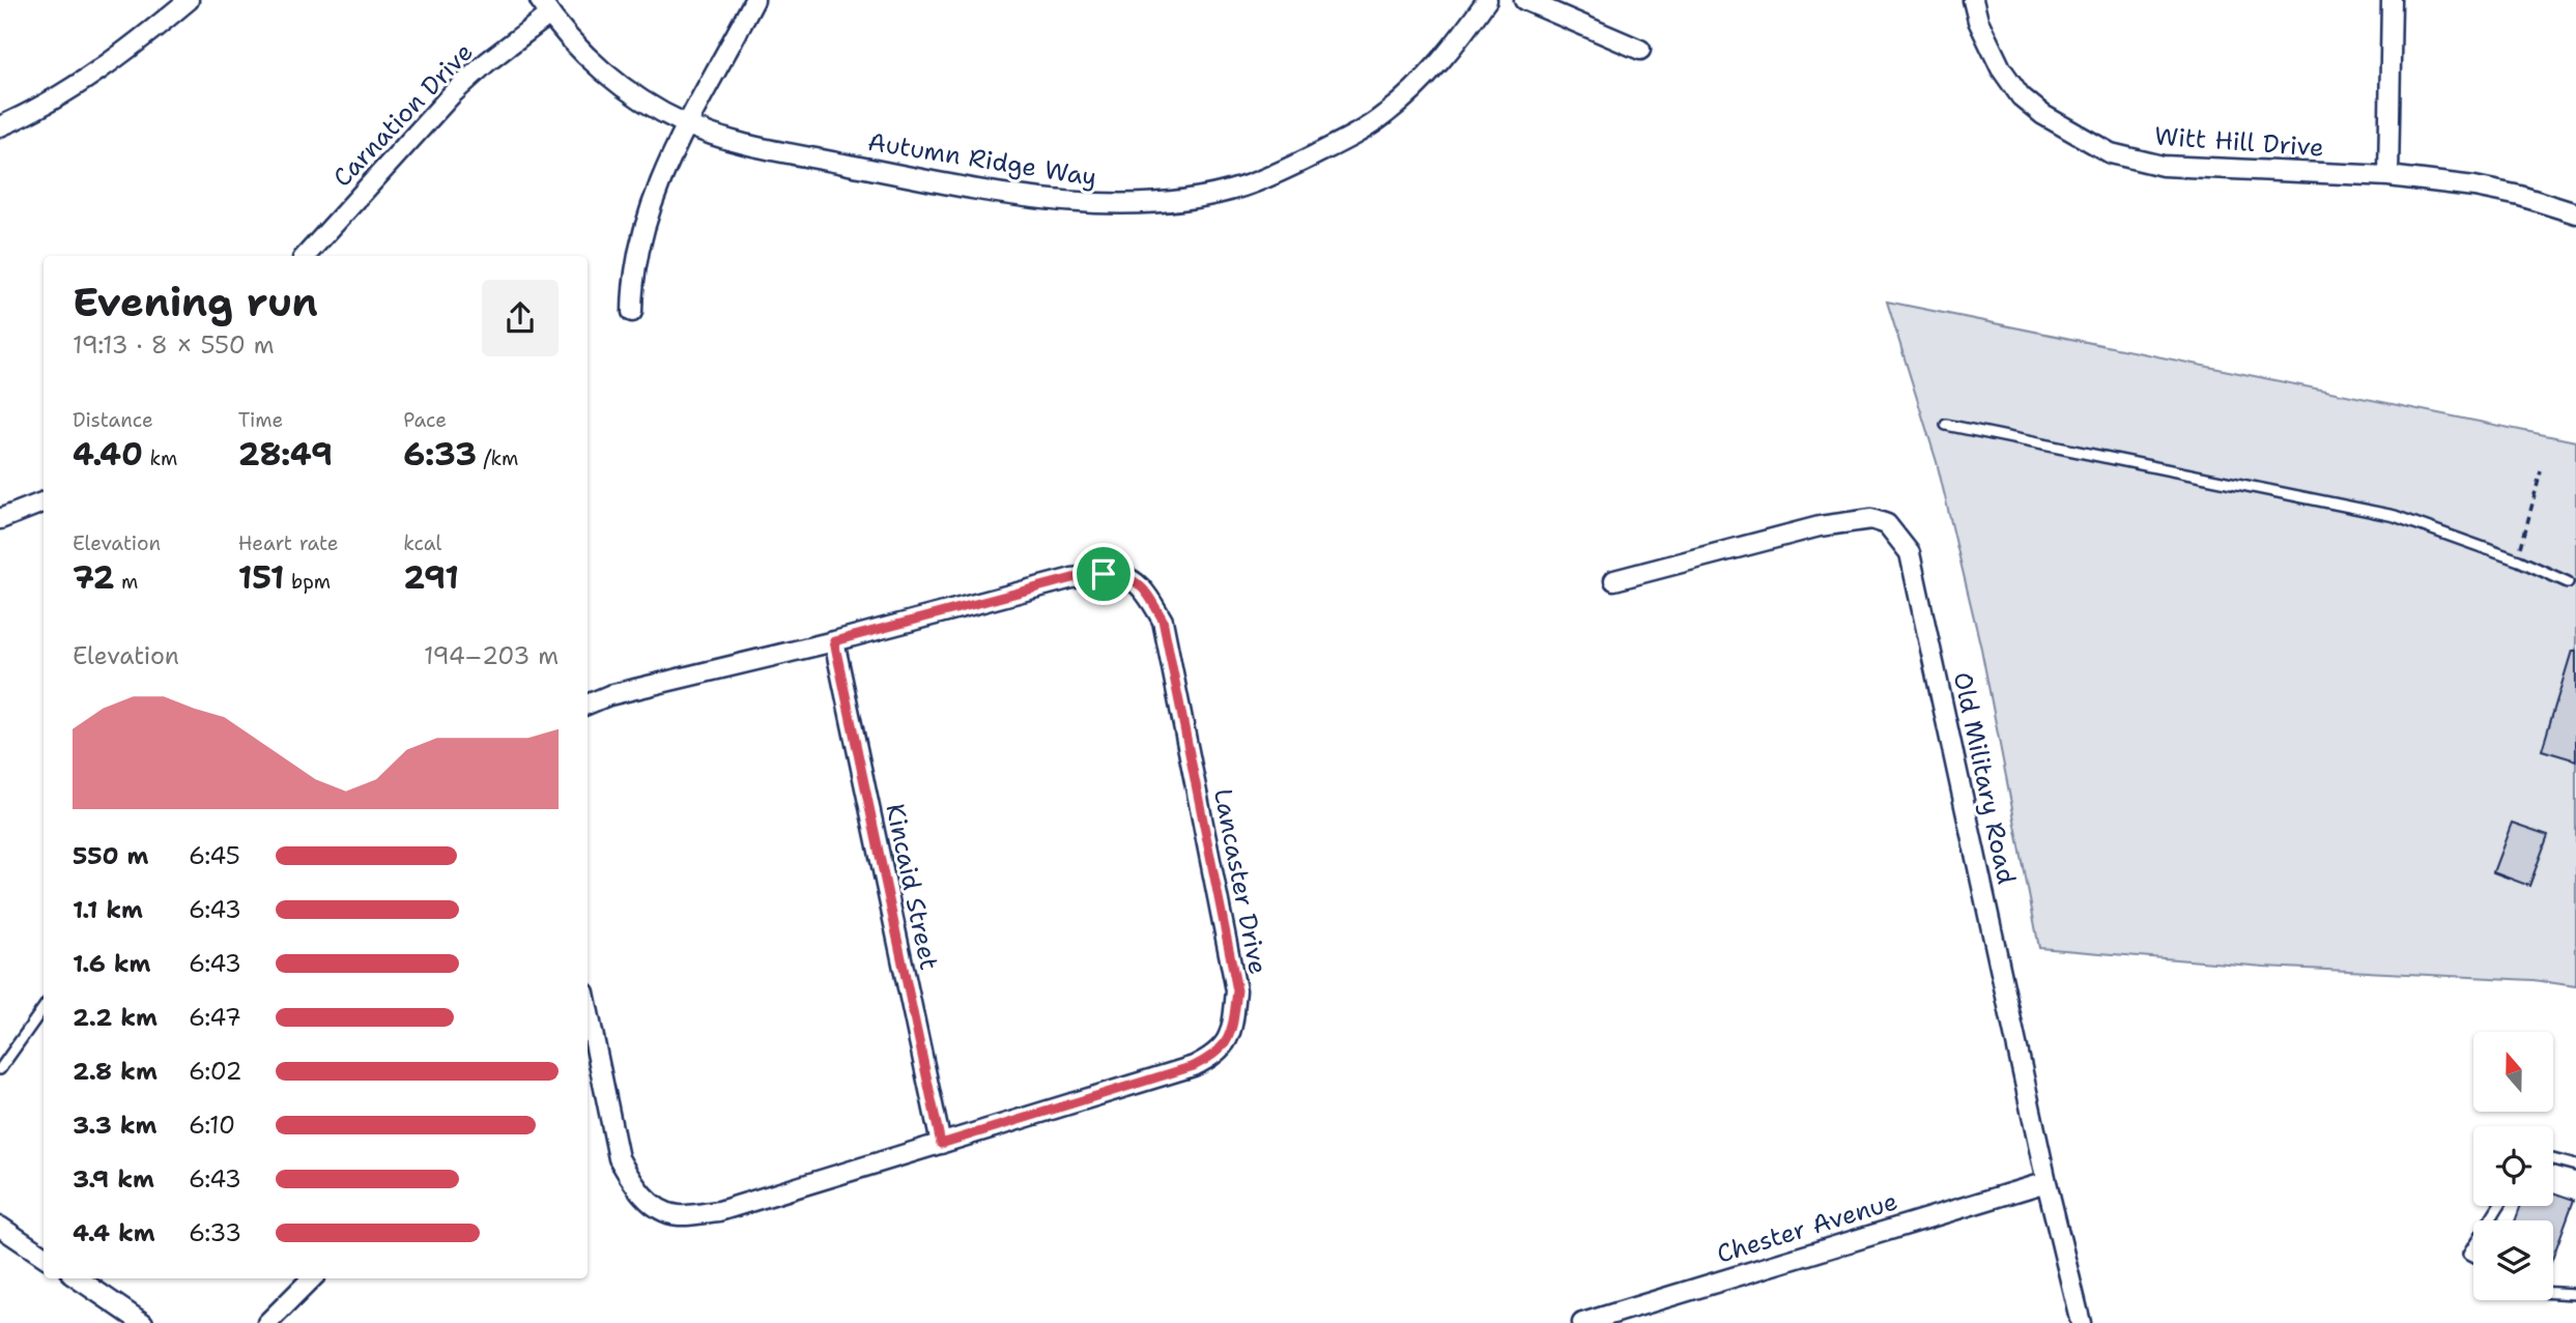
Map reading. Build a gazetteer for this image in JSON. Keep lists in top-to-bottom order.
{
  "streets": {
    "street": [
      "Carnation Drive",
      "Witt Hill Drive",
      "Autumn Ridge Way",
      "Old Military Road",
      "Lancaster Drive",
      "Kincaid Street",
      "Chester Avenue"
    ]
  },
  "crossings": [
    ["Carnation Drive", "Autumn Ridge Way"],
    ["Old Military Road", "Chester Avenue"],
    ["Lancaster Drive", "Kincaid Street"]
  ],
  "north": "top",
  "page": {
    "heading": ["Evening run", "19:13 · 8 × 550 m"],
    "stats": [
      ["Distance", "4.40 km"],
      ["Time", "28:49"],
      ["Pace", "6:33 /km"],
      ["Elevation", "72 m"],
      ["Heart rate", "151 bpm"],
      ["kcal", "291"]
    ],
    "chart": ["Elevation", "194–203 m"],
    "list": [
      {
        "name": "550 m",
        "note": "6:45"
      },
      {
        "name": "1.1 km",
        "note": "6:43"
      },
      {
        "name": "1.6 km",
        "note": "6:43"
      },
      {
        "name": "2.2 km",
        "note": "6:47"
      },
      {
        "name": "2.8 km",
        "note": "6:02"
      },
      {
        "name": "3.3 km",
        "note": "6:10"
      },
      {
        "name": "3.9 km",
        "note": "6:43"
      },
      {
        "name": "4.4 km",
        "note": "6:33"
      }
    ]
  }
}
